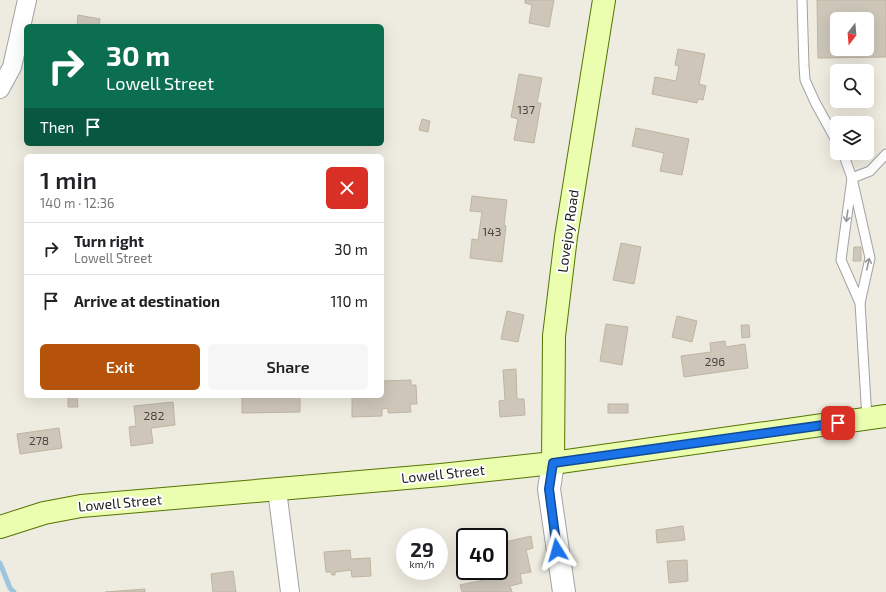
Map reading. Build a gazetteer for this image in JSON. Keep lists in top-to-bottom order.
{
  "streets": {
    "main road": ["Lovejoy Road", "Lowell Street"]
  },
  "crossings": [
    ["Lovejoy Road", "Lowell Street"]
  ],
  "house_numbers": [
    "137",
    "143",
    "296",
    "282",
    "278"
  ],
  "north": "bottom",
  "page": {
    "turn": ["30 m", "Lowell Street"],
    "then": "Then",
    "heading": ["1 min", "140 m · 12:36"],
    "list": [
      {
        "name": "Turn right",
        "note": "Lowell Street",
        "value": "30 m"
      },
      {
        "name": "Arrive at destination",
        "value": "110 m"
      }
    ],
    "buttons": ["Exit", "Share"],
    "speed": "29 km/h",
    "limit": "40"
  }
}
